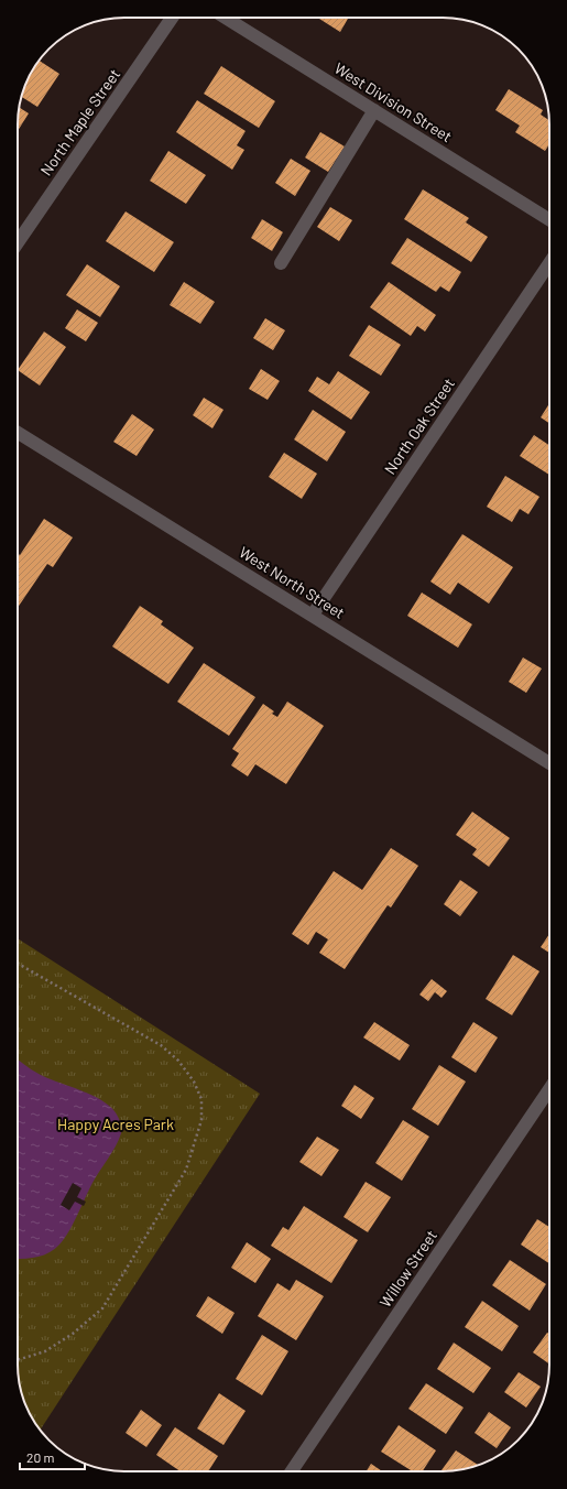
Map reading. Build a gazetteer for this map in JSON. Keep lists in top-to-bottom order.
{
  "streets": {
    "street": [
      "West Division Street",
      "North Maple Street",
      "North Oak Street",
      "West North Street",
      "Willow Street"
    ]
  },
  "crossings": [
    ["North Oak Street", "West North Street"]
  ],
  "parks": ["Happy Acres Park"],
  "scale_bar": "20 m"
}
